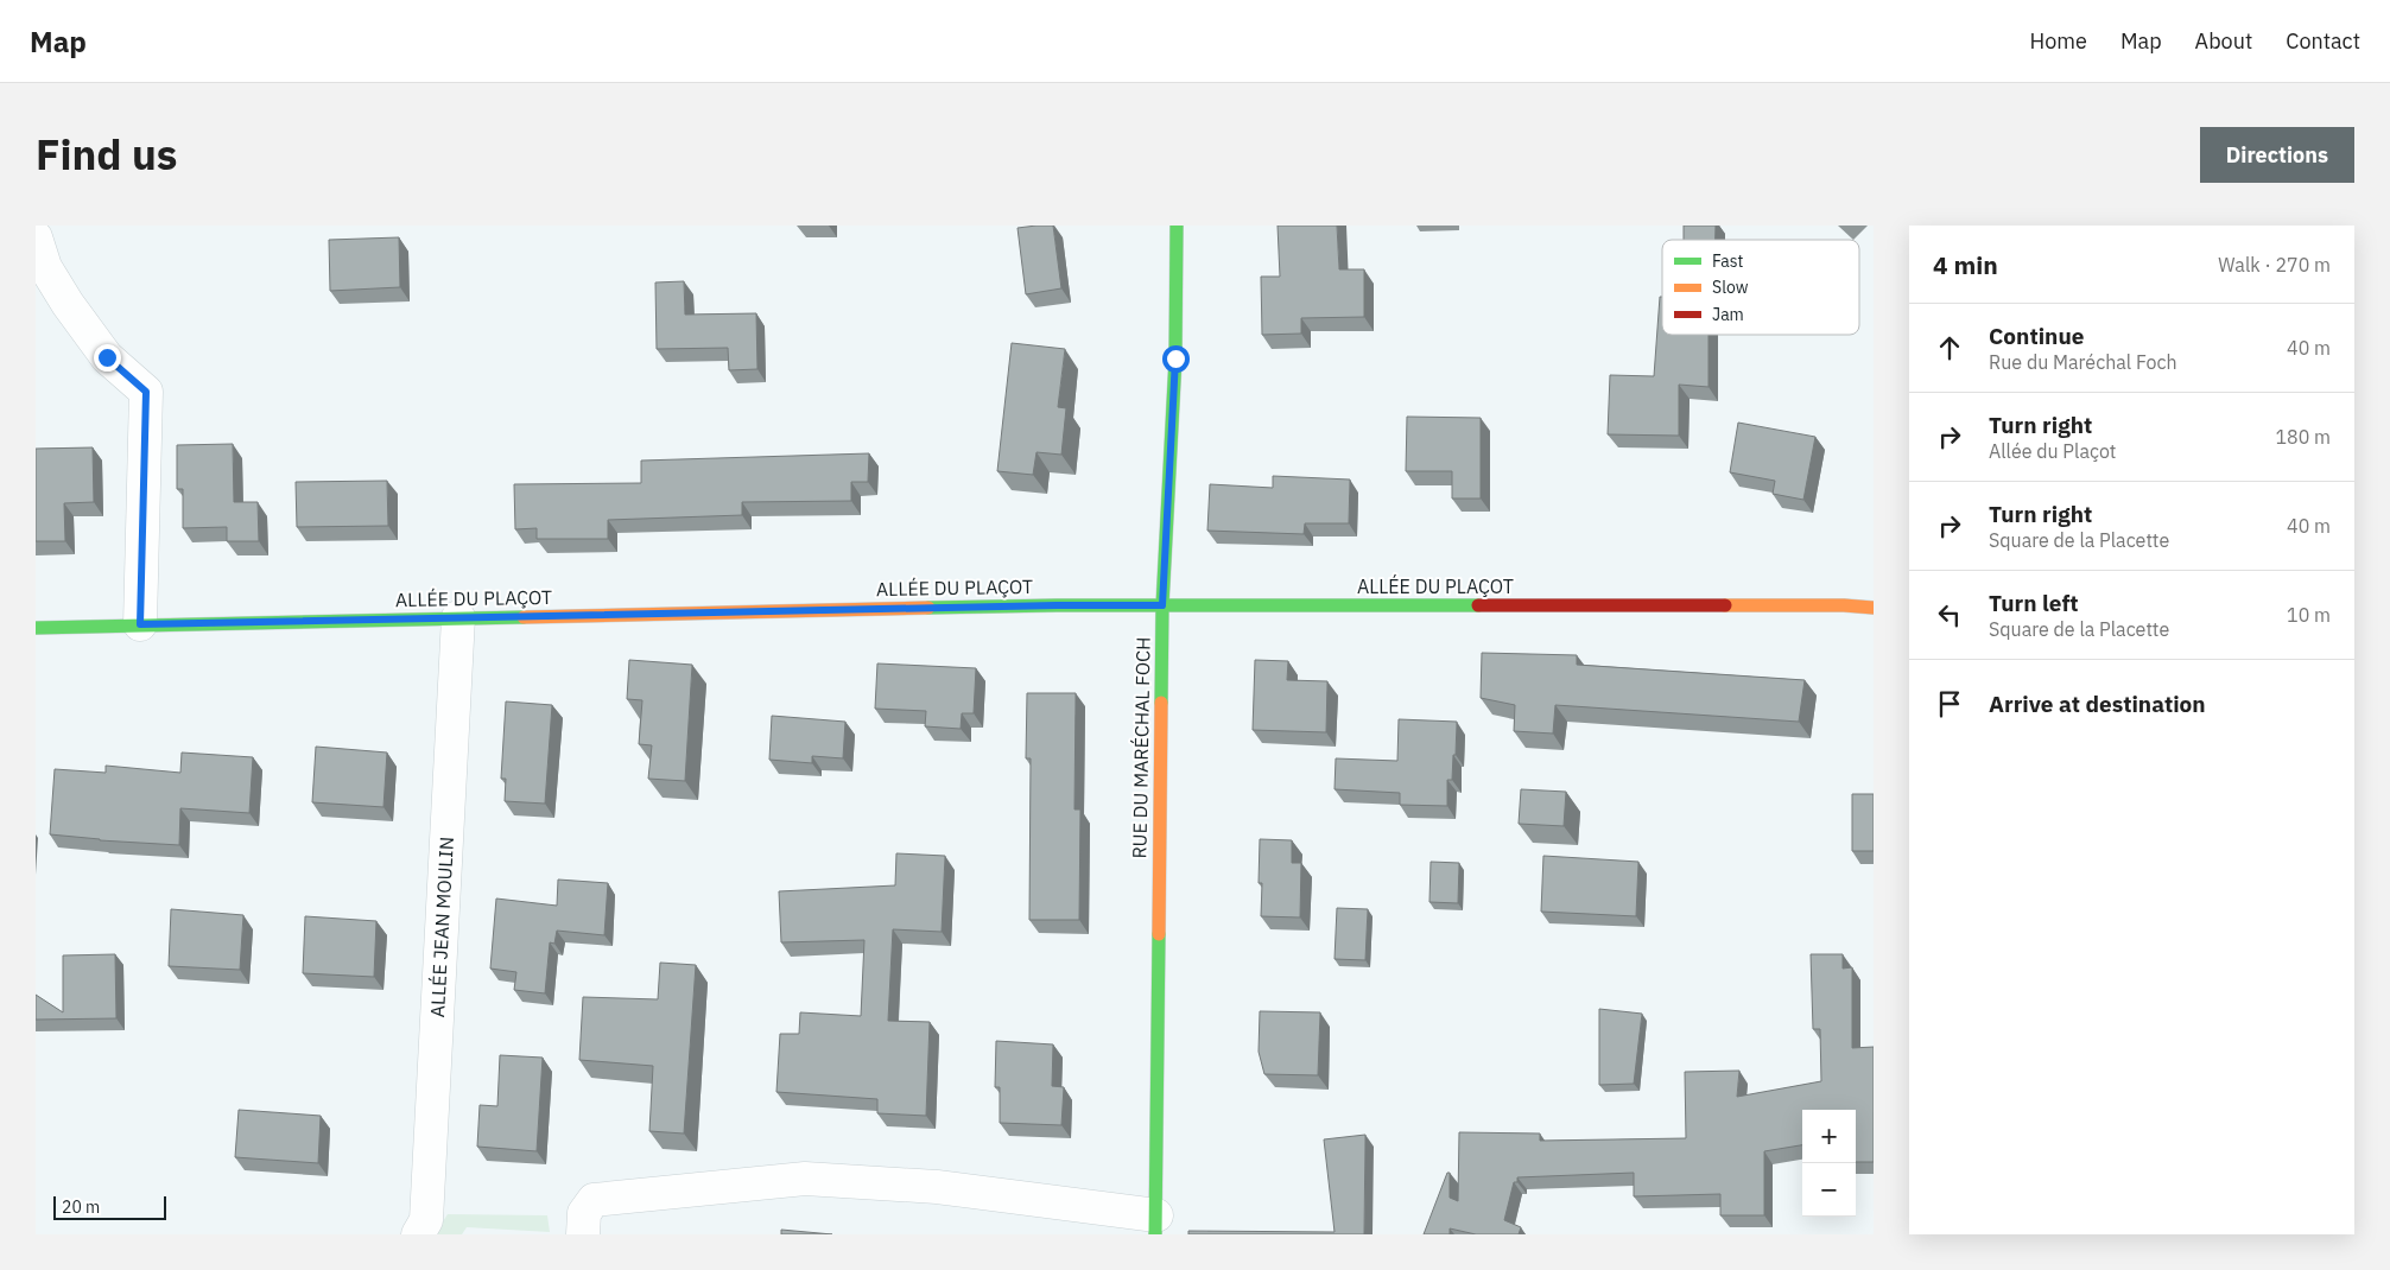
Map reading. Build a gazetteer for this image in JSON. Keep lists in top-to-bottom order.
{
  "streets": {
    "street": ["ALLÉE DU PLAÇOT", "RUE DU MARÉCHAL FOCH", "ALLÉE JEAN MOULIN"]
  },
  "crossings": [
    ["ALLÉE DU PLAÇOT", "RUE DU MARÉCHAL FOCH"],
    ["ALLÉE DU PLAÇOT", "ALLÉE JEAN MOULIN"]
  ],
  "legend": ["Fast", "Slow", "Jam"],
  "scale_bar": "20 m",
  "page": {
    "header": "Map",
    "nav": [
      "Home",
      "Map",
      "About",
      "Contact"
    ],
    "title": "Find us",
    "buttons": "Directions",
    "heading": ["4 min", "Walk · 270 m"],
    "list": [
      ["Continue", "Rue du Maréchal Foch", "40 m"],
      ["Turn right", "Allée du Plaçot", "180 m"],
      ["Turn right", "Square de la Placette", "40 m"],
      ["Turn left", "Square de la Placette", "10 m"],
      "Arrive at destination"
    ],
    "map_buttons": ["+", "−"],
    "scale": "20 m"
  }
}
